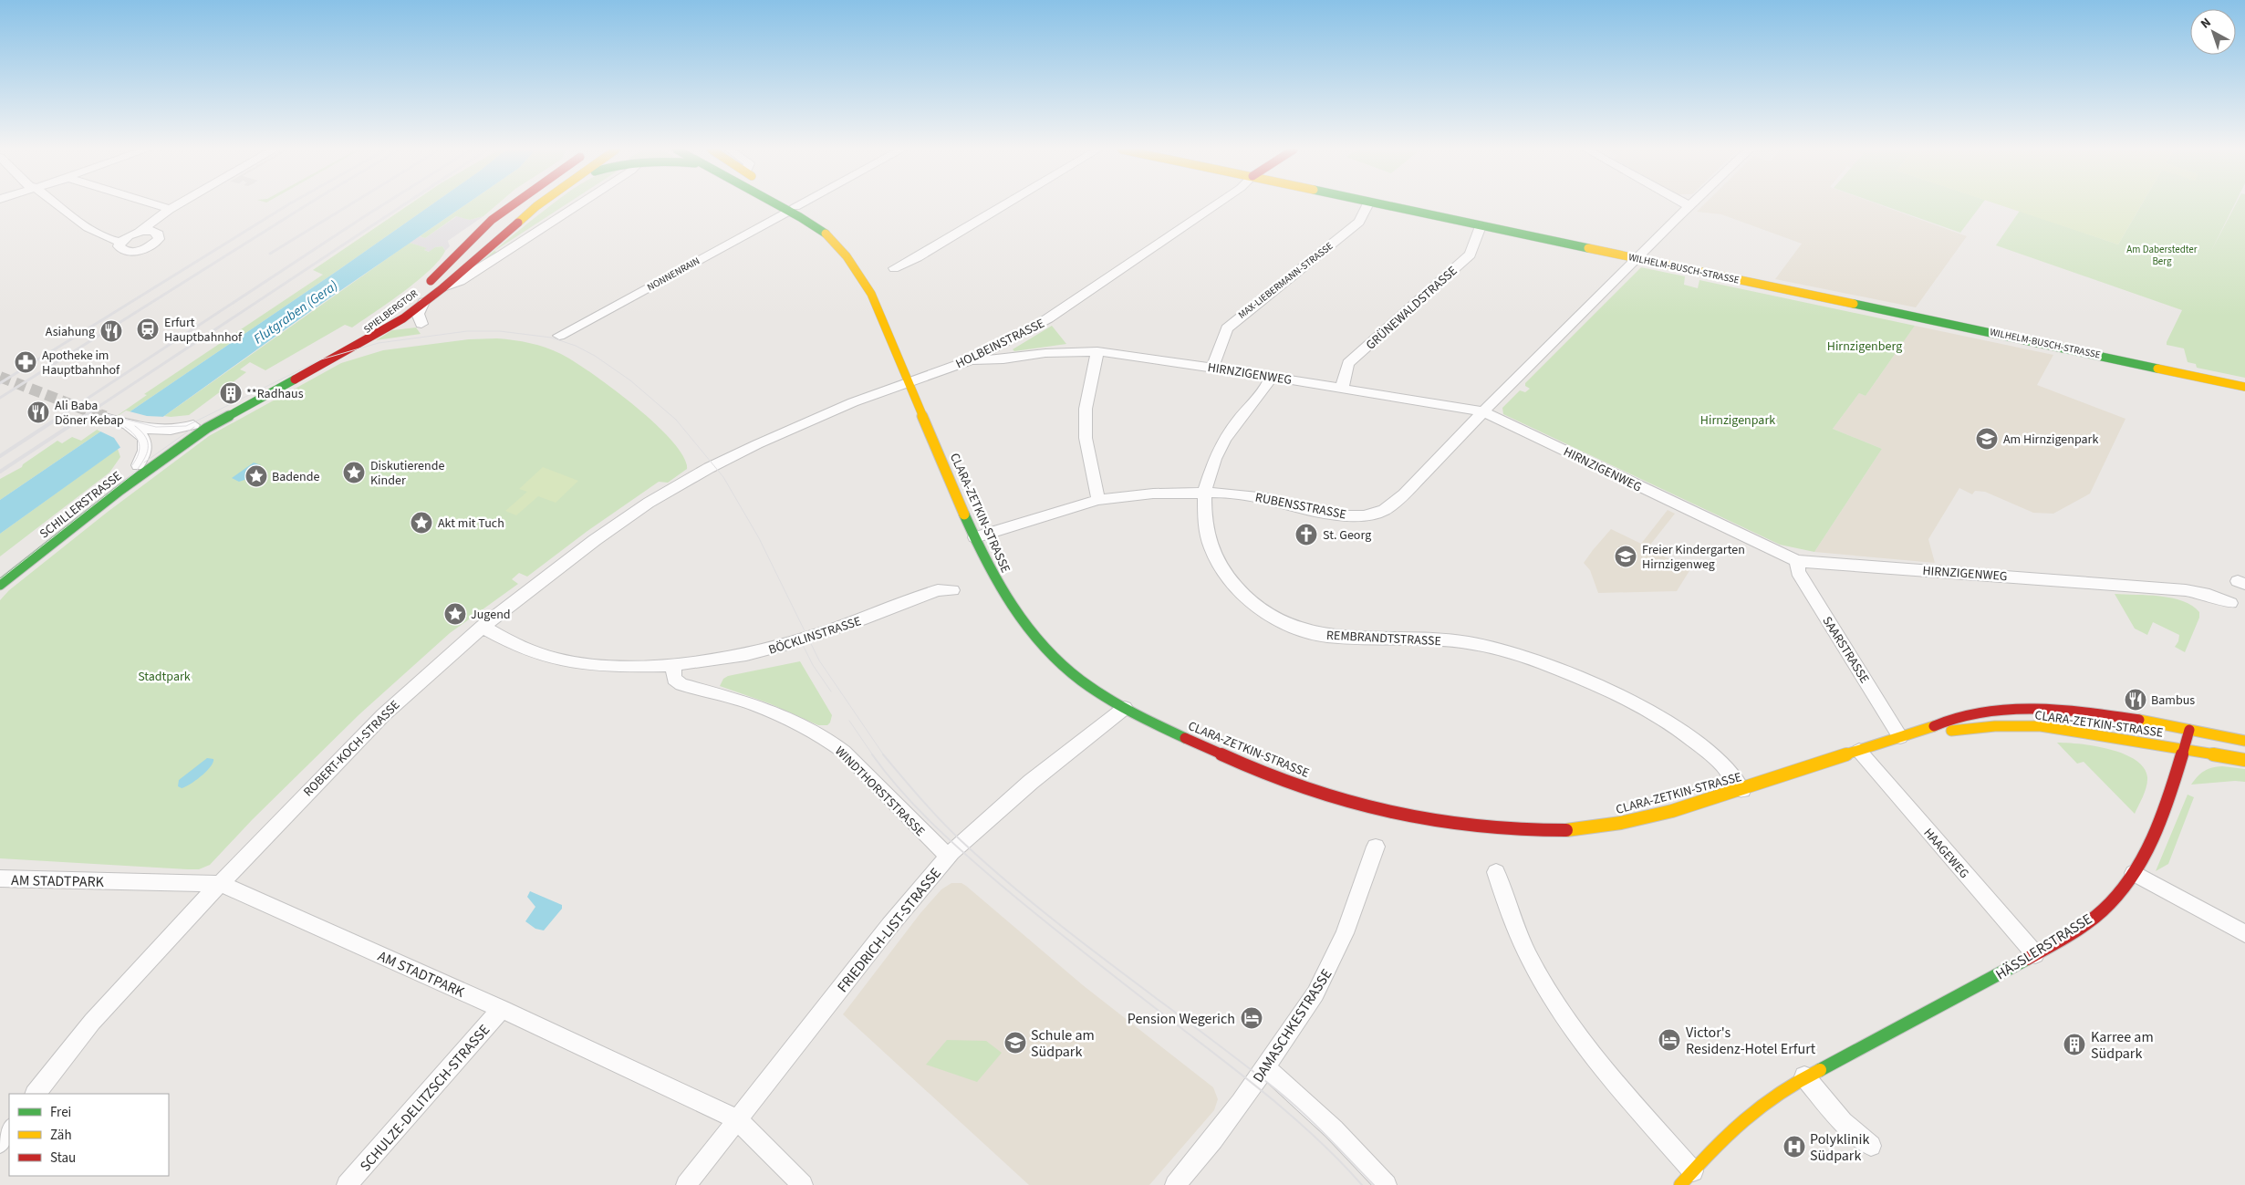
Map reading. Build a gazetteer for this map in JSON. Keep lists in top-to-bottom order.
{
  "streets": {
    "main road": [
      "WILHELM-BUSCH-STRASSE",
      "SPIELBERGTOR",
      "SCHILLERSTRASSE",
      "CLARA-ZETKIN-STRASSE",
      "HÄSSLERSTRASSE"
    ],
    "street": [
      "NONNENRAIN",
      "MAX-LIEBERMANN-STRASSE",
      "GRÜNEWALDSTRASSE",
      "HOLBEINSTRASSE",
      "HIRNZIGENWEG",
      "RUBENSSTRASSE",
      "BÖCKLINSTRASSE",
      "REMBRANDTSTRASSE",
      "SAARSTRASSE",
      "ROBERT-KOCH-STRASSE",
      "WINDTHORSTSTRASSE",
      "HAAGEWEG",
      "AM STADTPARK",
      "FRIEDRICH-LIST-STRASSE",
      "DAMASCHKESTRASSE",
      "SCHULZE-DELITZSCH-STRASSE"
    ]
  },
  "crossings": [
    ["WILHELM-BUSCH-STRASSE", "GRÜNEWALDSTRASSE"],
    ["WILHELM-BUSCH-STRASSE", "RUBENSSTRASSE"],
    ["NONNENRAIN", "CLARA-ZETKIN-STRASSE"],
    ["MAX-LIEBERMANN-STRASSE", "HIRNZIGENWEG"],
    ["GRÜNEWALDSTRASSE", "HIRNZIGENWEG"],
    ["SPIELBERGTOR", "SCHILLERSTRASSE"],
    ["HOLBEINSTRASSE", "HIRNZIGENWEG"],
    ["HOLBEINSTRASSE", "CLARA-ZETKIN-STRASSE"],
    ["HOLBEINSTRASSE", "ROBERT-KOCH-STRASSE"],
    ["HIRNZIGENWEG", "RUBENSSTRASSE"],
    ["HIRNZIGENWEG", "REMBRANDTSTRASSE"],
    ["HIRNZIGENWEG", "SAARSTRASSE"],
    ["RUBENSSTRASSE", "CLARA-ZETKIN-STRASSE"],
    ["RUBENSSTRASSE", "REMBRANDTSTRASSE"],
    ["CLARA-ZETKIN-STRASSE", "REMBRANDTSTRASSE"],
    ["CLARA-ZETKIN-STRASSE", "SAARSTRASSE"],
    ["CLARA-ZETKIN-STRASSE", "HAAGEWEG"],
    ["CLARA-ZETKIN-STRASSE", "FRIEDRICH-LIST-STRASSE"],
    ["CLARA-ZETKIN-STRASSE", "HÄSSLERSTRASSE"],
    ["BÖCKLINSTRASSE", "ROBERT-KOCH-STRASSE"],
    ["BÖCKLINSTRASSE", "WINDTHORSTSTRASSE"],
    ["ROBERT-KOCH-STRASSE", "AM STADTPARK"],
    ["WINDTHORSTSTRASSE", "FRIEDRICH-LIST-STRASSE"],
    ["HAAGEWEG", "HÄSSLERSTRASSE"],
    ["AM STADTPARK", "FRIEDRICH-LIST-STRASSE"],
    ["AM STADTPARK", "SCHULZE-DELITZSCH-STRASSE"]
  ],
  "water": ["Flutgraben (Gera)"],
  "parks": [
    "Am Daberstedter Berg",
    "Hirnzigenberg",
    "Hirnzigenpark",
    "Stadtpark"
  ],
  "places": {
    "station": ["Erfurt Hauptbahnhof"],
    "restaurant": ["Asiahung", "Ali Baba Döner Kebap", "Bambus"],
    "pharmacy": ["Apotheke im Hauptbahnhof"],
    "building": ["**Radhaus", "Karree am Südpark"],
    "school or university": ["Am Hirnzigenpark", "Freier Kindergarten Hirnzigenweg", "Schule am Südpark"],
    "place": [
      "Diskutierende Kinder",
      "Badende",
      "Akt mit Tuch",
      "Jugend"
    ],
    "church": ["St. Georg"],
    "hotel": ["Pension Wegerich", "Victor's Residenz-Hotel Erfurt"],
    "hospital": ["Polyklinik Südpark"]
  },
  "legend": ["Frei", "Zäh", "Stau"],
  "north": "top left"
}
